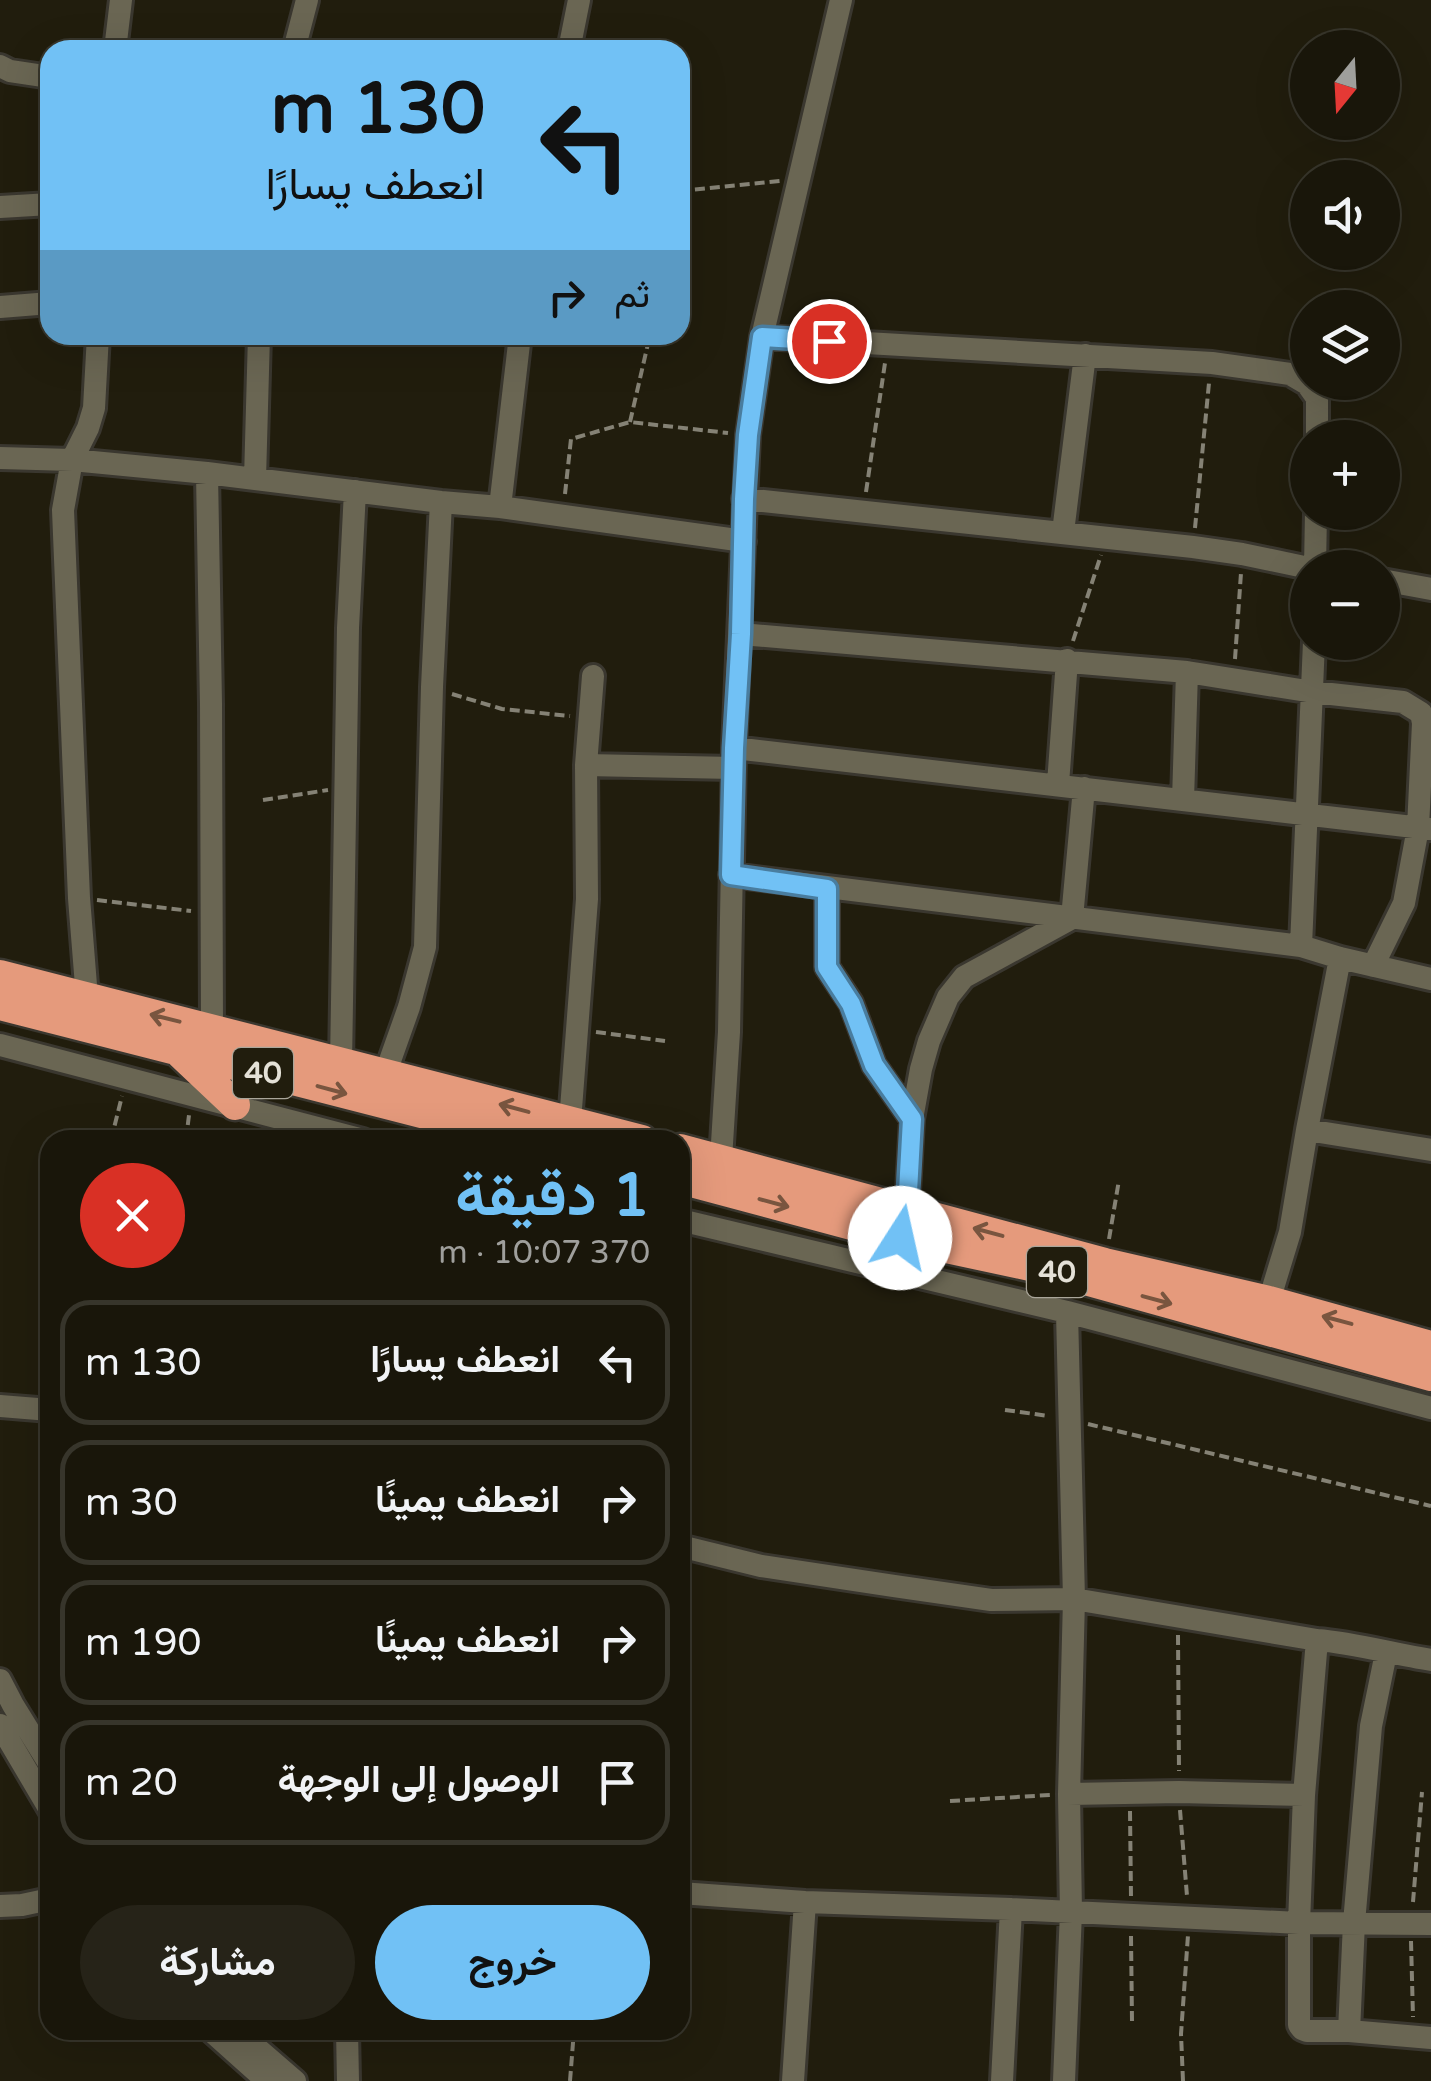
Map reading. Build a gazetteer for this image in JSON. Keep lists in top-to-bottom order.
{
  "streets": {
    "highway": ["40"]
  },
  "north": "bottom",
  "page": {
    "map_buttons": ["+", "−"],
    "turn": ["130 m", "انعطف يسارًا"],
    "then": "ثم",
    "heading": ["1 دقيقة", "370 m · 10:07"],
    "list": [
      {
        "name": "انعطف يسارًا",
        "value": "130 m"
      },
      {
        "name": "انعطف يمينًا",
        "value": "30 m"
      },
      {
        "name": "انعطف يمينًا",
        "value": "190 m"
      },
      {
        "name": "الوصول إلى الوجهة",
        "value": "20 m"
      }
    ],
    "buttons": ["خروج", "مشاركة"]
  }
}
